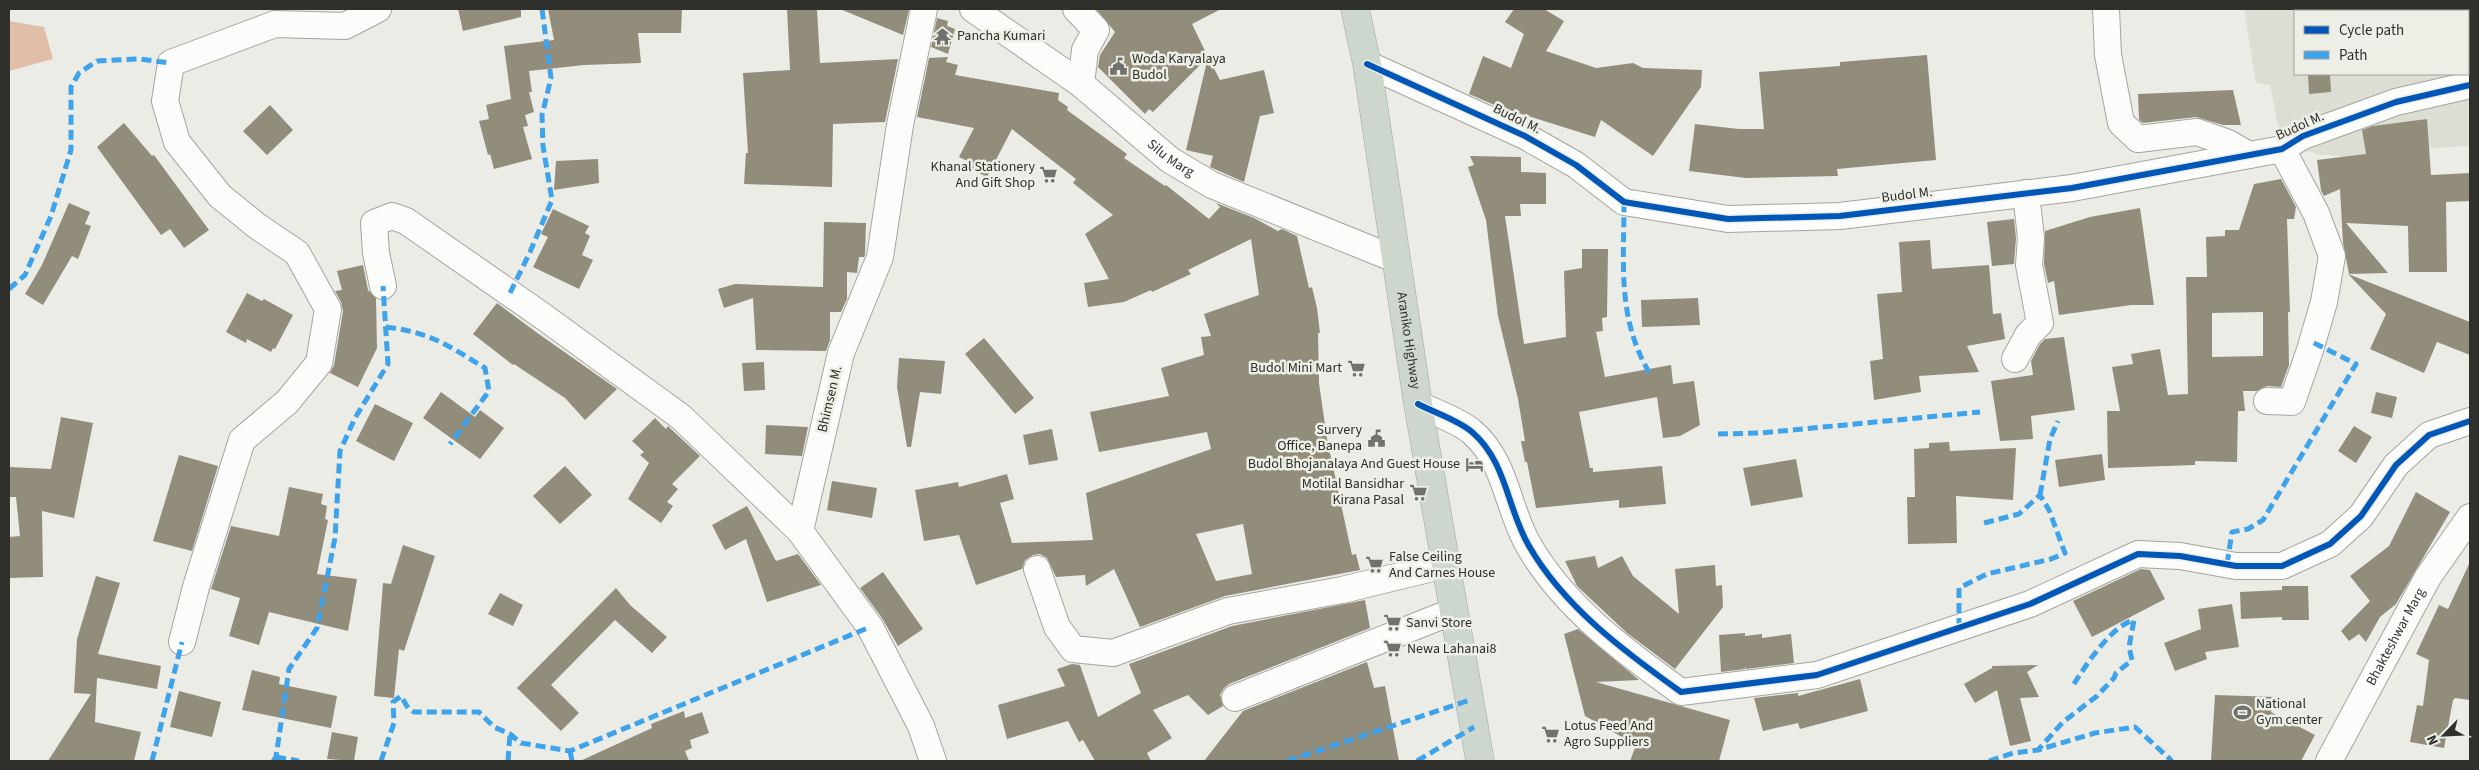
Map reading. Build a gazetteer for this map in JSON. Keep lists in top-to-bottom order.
{
  "streets": {
    "highway": ["Araniko Highway"],
    "street": [
      "Budol M.",
      "Silu Marg",
      "Bhimsen M.",
      "Bhakteshwar Marg"
    ]
  },
  "crossings": [
    ["Budol M.", "Araniko Highway"],
    ["Silu Marg", "Araniko Highway"]
  ],
  "places": {
    "temple": ["Pancha Kumari"],
    "public building": ["Woda Karyalaya Budol", "Survery Office, Banepa"],
    "supermarket": [
      "Khanal Stationery And Gift Shop",
      "Budol Mini Mart",
      "Motilal Bansidhar Kirana Pasal",
      "False Ceiling And Carnes House",
      "Sanvi Store",
      "Newa Lahanai8",
      "Lotus Feed And Agro Suppliers"
    ],
    "hotel": ["Budol Bhojanalaya And Guest House"],
    "sports": ["National Gym center"]
  },
  "legend": ["Cycle path", "Path"],
  "north": "bottom left"
}
